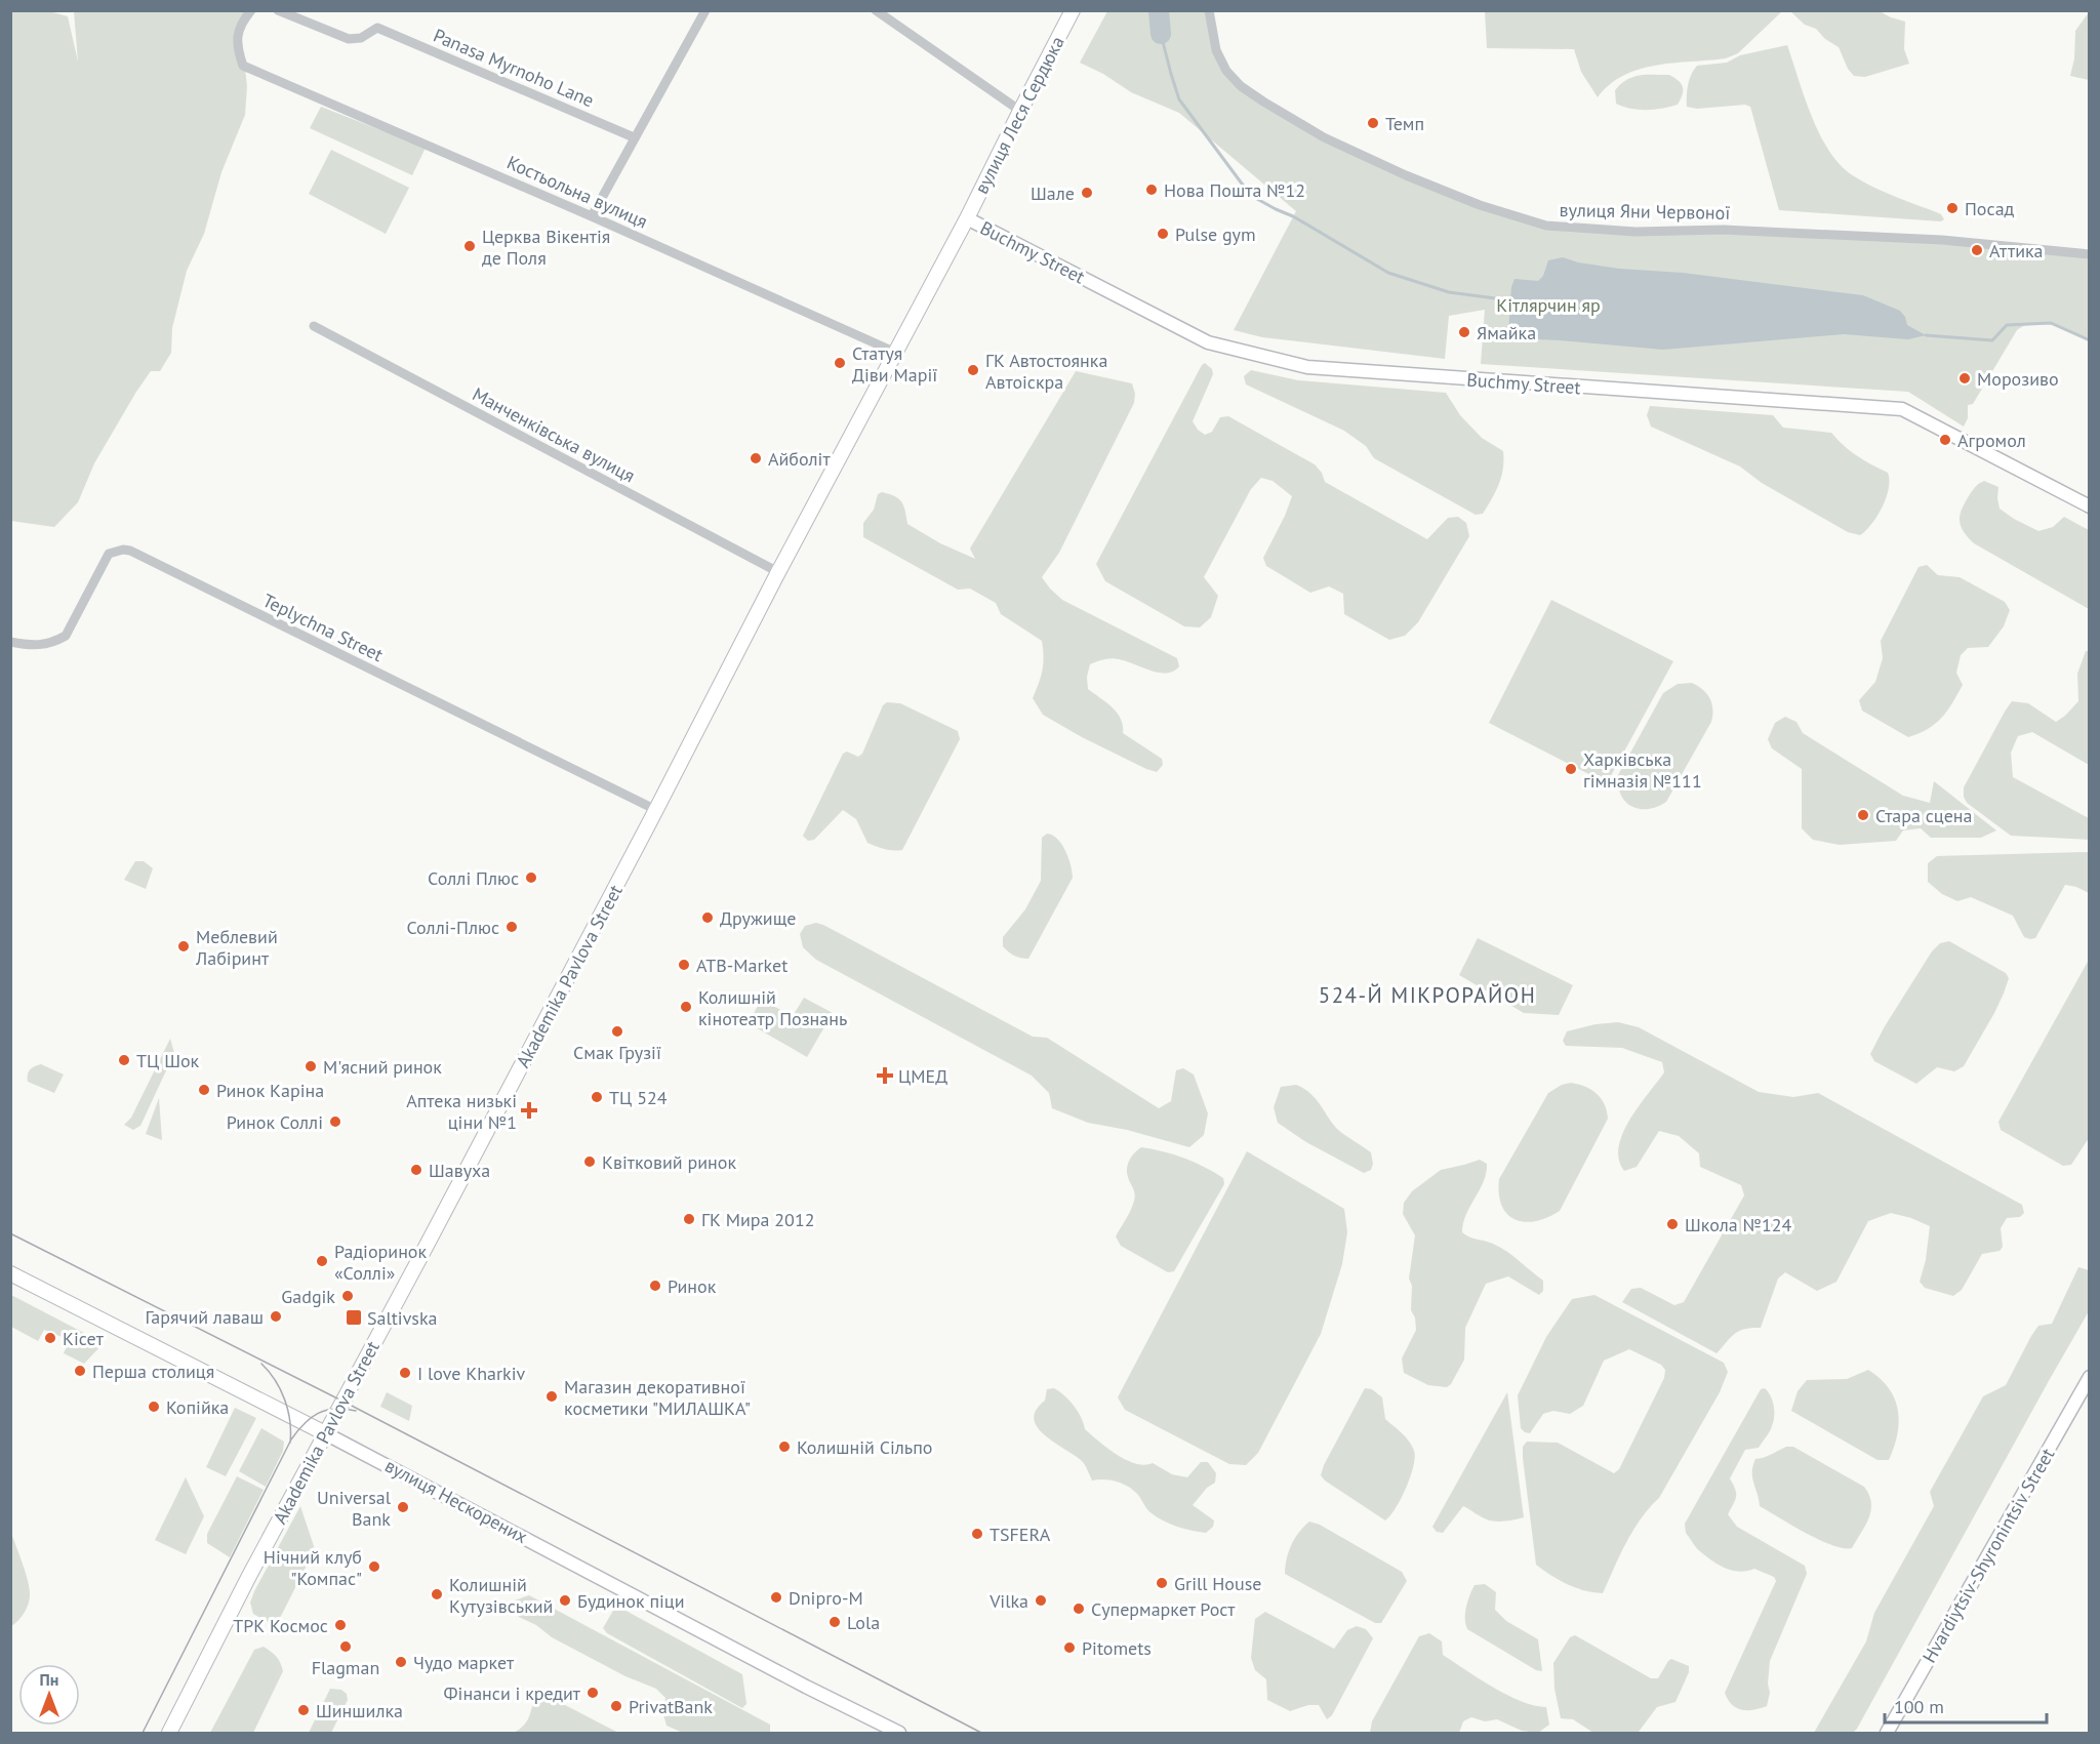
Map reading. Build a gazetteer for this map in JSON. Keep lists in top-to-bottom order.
{
  "streets": {
    "main road": ["вулиця Леся Сердюка", "Akademika Pavlova Street", "вулиця Нескорених"],
    "street": [
      "Panasa Myrnoho Lane",
      "Костьольна вулиця",
      "вулиця Яни Червоної",
      "Buchmy Street",
      "Манченківська вулиця",
      "Teplychna Street",
      "Hvardiytsiv-Shyronintsiv Street"
    ]
  },
  "crossings": [
    ["вулиця Леся Сердюка", "Buchmy Street"],
    ["вулиця Леся Сердюка", "Akademika Pavlova Street"],
    ["Костьольна вулиця", "Akademika Pavlova Street"],
    ["Buchmy Street", "Akademika Pavlova Street"],
    ["Манченківська вулиця", "Akademika Pavlova Street"],
    ["Teplychna Street", "Akademika Pavlova Street"],
    ["Akademika Pavlova Street", "вулиця Нескорених"]
  ],
  "districts": ["524-Й МІКРОРАЙОН"],
  "parks": ["Кітлярчин яр"],
  "places": {
    "other": [
      "Темп",
      "Нова Пошта №12",
      "Шале",
      "Посад",
      "Pulse gym",
      "Церква Вікентія де Поля",
      "Аттика",
      "Ямайка",
      "Статуя Діви Марії",
      "ГК Автостоянка Автоіскра",
      "Морозиво",
      "Агромол",
      "Айболіт",
      "Харківська гімназія №111",
      "Стара сцена",
      "Соллі Плюс",
      "Дружище",
      "Соллі-Плюс",
      "Меблевий Лабіринт",
      "ATB-Market",
      "Колишній кінотеатр Познань",
      "Смак Грузії",
      "ТЦ Шок",
      "М'ясний ринок",
      "Ринок Каріна",
      "ТЦ 524",
      "Ринок Соллі",
      "Квітковий ринок",
      "Шавуха",
      "ГК Мира 2012",
      "Школа №124",
      "Радіоринок «Соллі»",
      "Ринок",
      "Gadgik",
      "Гарячий лаваш",
      "Кісет",
      "Перша столиця",
      "I love Kharkiv",
      "Магазин декоративної косметики \"МИЛАШКА\"",
      "Копійка",
      "Колишній Сільпо",
      "Universal Bank",
      "TSFERA",
      "Нічний клуб \"Компас\"",
      "Grill House",
      "Колишній Кутузівський",
      "Dnipro-M",
      "Будинок піци",
      "Vilka",
      "Супермаркет Рост",
      "Lola",
      "ТРК Космос",
      "Flagman",
      "Pitomets",
      "Чудо маркет",
      "Фінанси і кредит",
      "PrivatBank",
      "Шиншилка"
    ],
    "health": ["ЦМЕД", "Аптека низькі ціни №1"],
    "transit": ["Saltivska"]
  },
  "scale_bar": "100 m",
  "north": "top"
}
